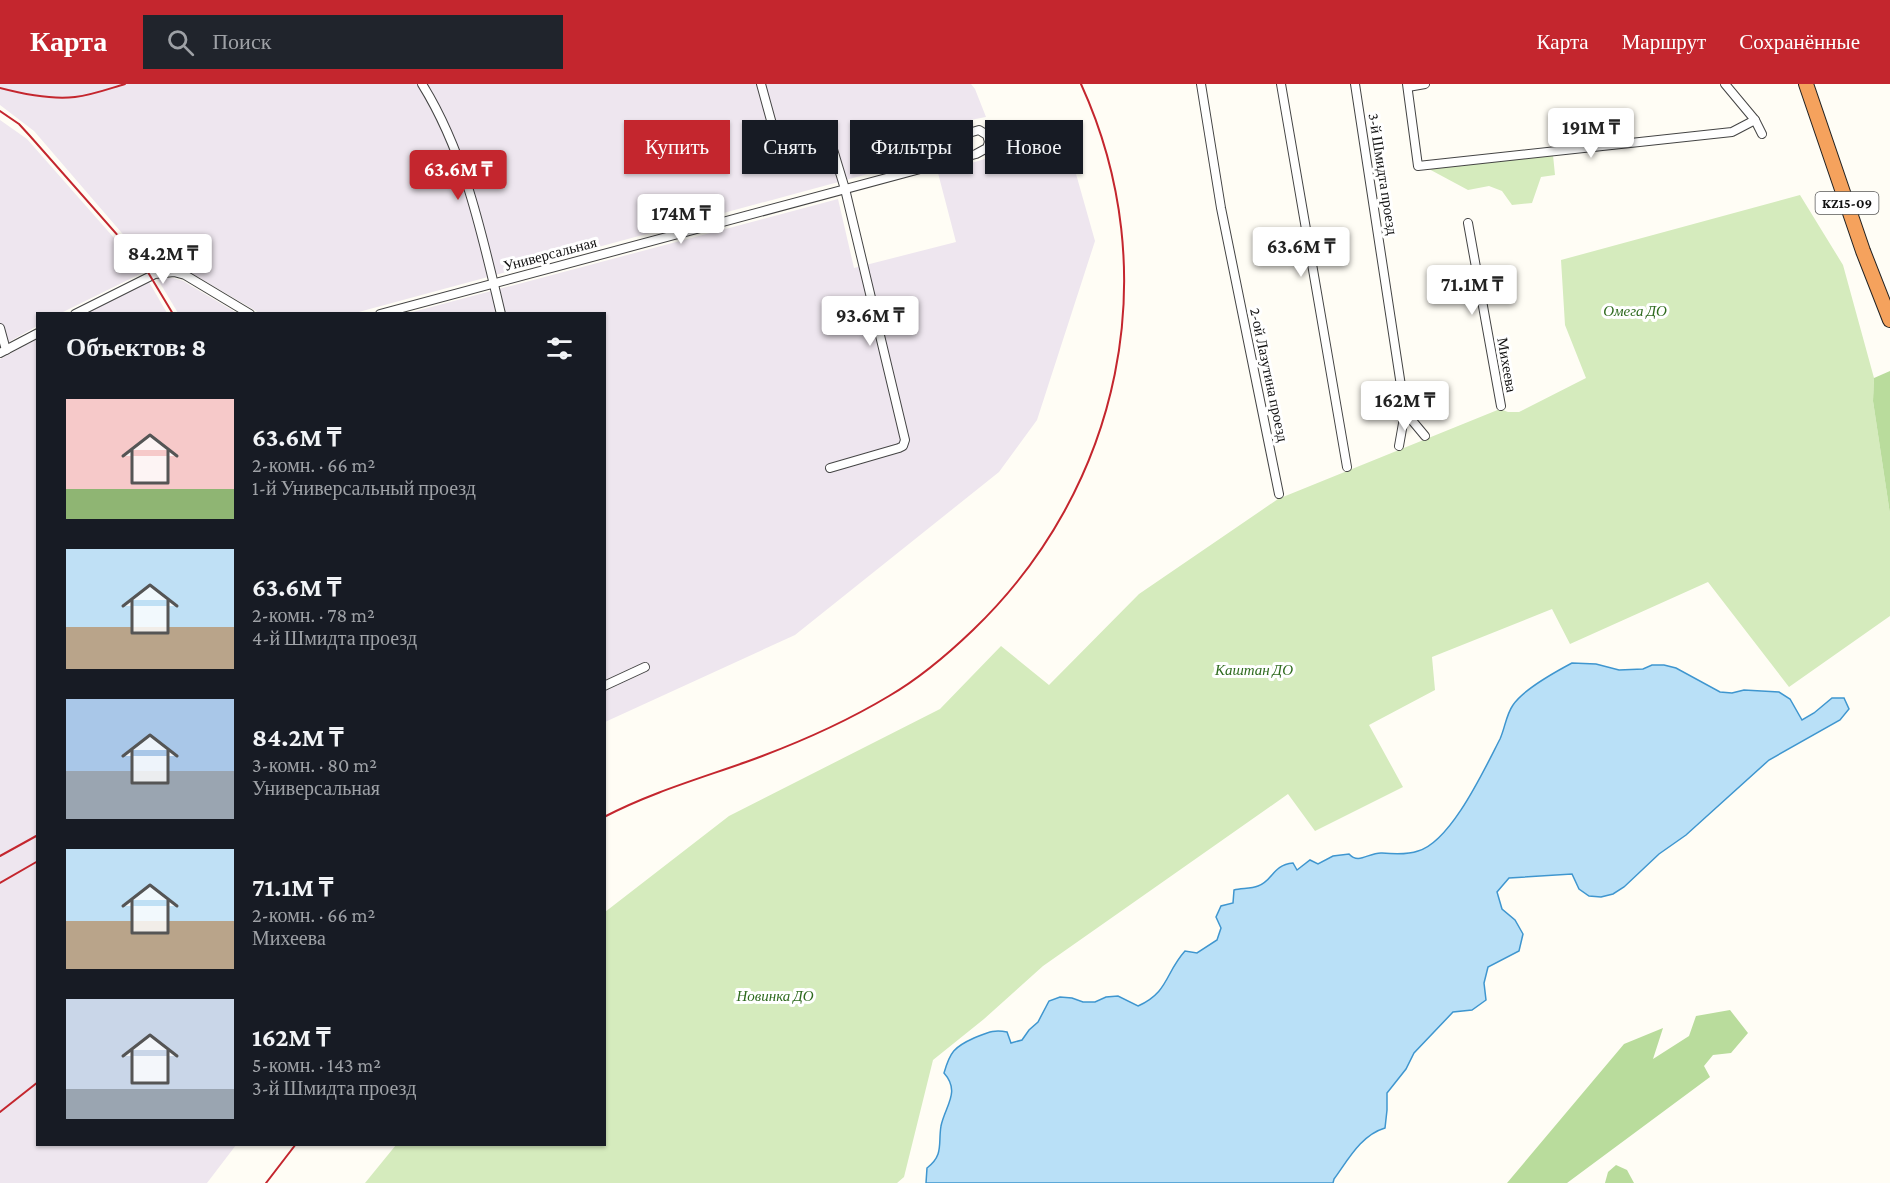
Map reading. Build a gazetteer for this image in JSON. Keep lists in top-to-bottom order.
{
  "streets": {
    "highway": ["KZ15-09"],
    "street": [
      "3-й Шмидта проезд",
      "Универсальная",
      "Михеева",
      "2-ой Лазутина проезд"
    ]
  },
  "parks": ["Омега ДО", "Каштан ДО", "Новинка ДО"],
  "page": {
    "header": "Карта",
    "search": "Поиск",
    "nav": ["Карта", "Маршрут", "Сохранённые"],
    "price": [
      "191M ₸",
      "63.6M ₸",
      "174M ₸",
      "63.6M ₸",
      "84.2M ₸",
      "71.1M ₸",
      "93.6M ₸",
      "162M ₸"
    ],
    "chip": [
      "Купить",
      "Снять",
      "Фильтры",
      "Новое"
    ],
    "heading": "Объектов: 8",
    "list": [
      {
        "name": "63.6M ₸",
        "note": "2-комн. · 66 m² · 1-й Универсальный проезд"
      },
      {
        "name": "63.6M ₸",
        "note": "2-комн. · 78 m² · 4-й Шмидта проезд"
      },
      {
        "name": "84.2M ₸",
        "note": "3-комн. · 80 m² · Универсальная"
      },
      {
        "name": "71.1M ₸",
        "note": "2-комн. · 66 m² · Михеева"
      },
      {
        "name": "162M ₸",
        "note": "5-комн. · 143 m² · 3-й Шмидта проезд"
      }
    ]
  }
}
